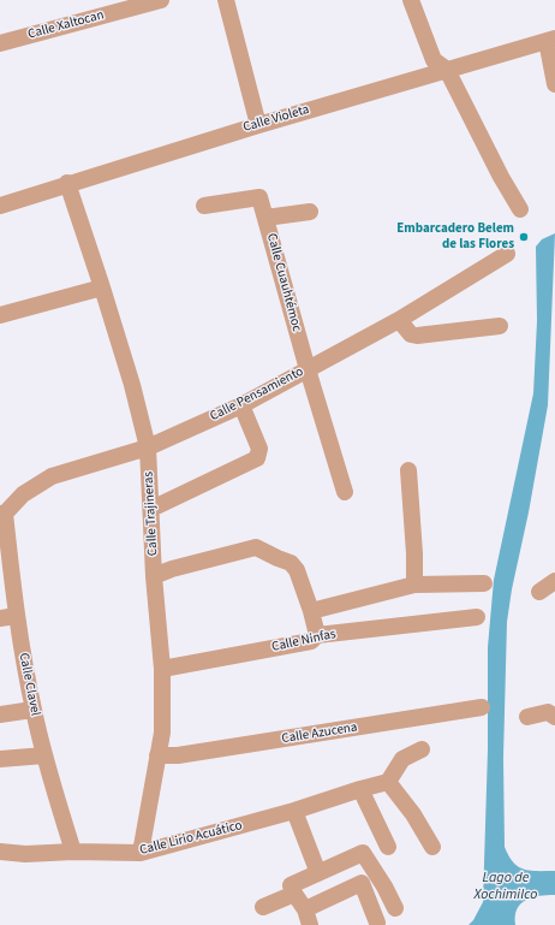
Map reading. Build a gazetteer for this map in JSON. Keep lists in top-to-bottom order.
{
  "streets": {
    "street": [
      "Calle Xaltocan",
      "Calle Violeta",
      "Calle Cuauhtémoc",
      "Calle Pensamiento",
      "Calle Trajineras",
      "Calle Ninfas",
      "Calle Clavel",
      "Calle Azucena",
      "Calle Lirio Acuático"
    ]
  },
  "crossings": [
    ["Calle Violeta", "Calle Trajineras"],
    ["Calle Cuauhtémoc", "Calle Pensamiento"],
    ["Calle Pensamiento", "Calle Trajineras"],
    ["Calle Pensamiento", "Calle Clavel"],
    ["Calle Trajineras", "Calle Ninfas"],
    ["Calle Trajineras", "Calle Azucena"],
    ["Calle Trajineras", "Calle Lirio Acuático"],
    ["Calle Clavel", "Calle Lirio Acuático"]
  ],
  "water": ["Lago de Xochimilco"],
  "places": ["Embarcadero Belem de las Flores"]
}
